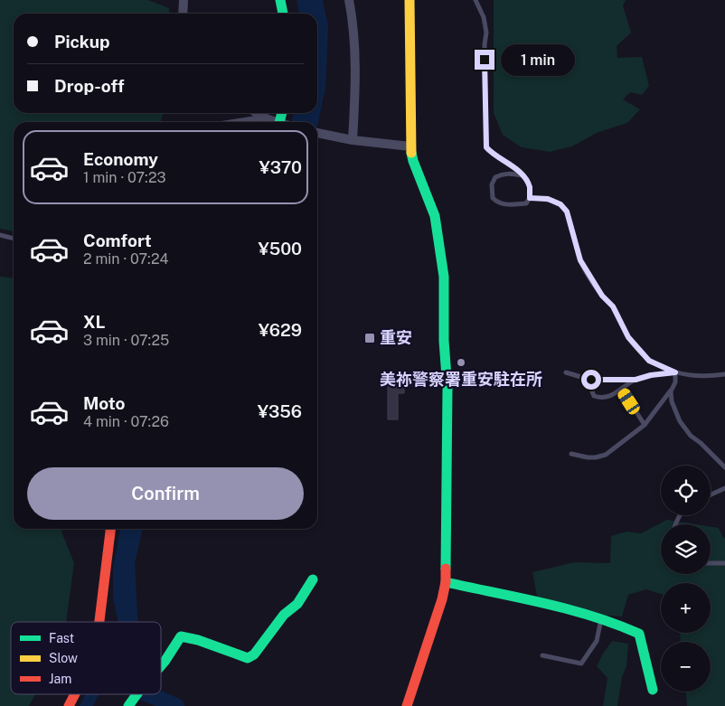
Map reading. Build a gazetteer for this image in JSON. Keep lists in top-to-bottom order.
{
  "places": {
    "transit": ["重安"],
    "other": ["美祢警察署重安駐在所"]
  },
  "legend": ["Fast", "Slow", "Jam"],
  "page": {
    "banner": ["Pickup", "Drop-off"],
    "bubble": "1 min",
    "list": [
      {
        "name": "Economy",
        "note": "1 min · 07:23",
        "value": "¥370"
      },
      {
        "name": "Comfort",
        "note": "2 min · 07:24",
        "value": "¥500"
      },
      {
        "name": "XL",
        "note": "3 min · 07:25",
        "value": "¥629"
      },
      {
        "name": "Moto",
        "note": "4 min · 07:26",
        "value": "¥356"
      }
    ],
    "buttons": "Confirm",
    "map_buttons": ["+", "−"]
  }
}
